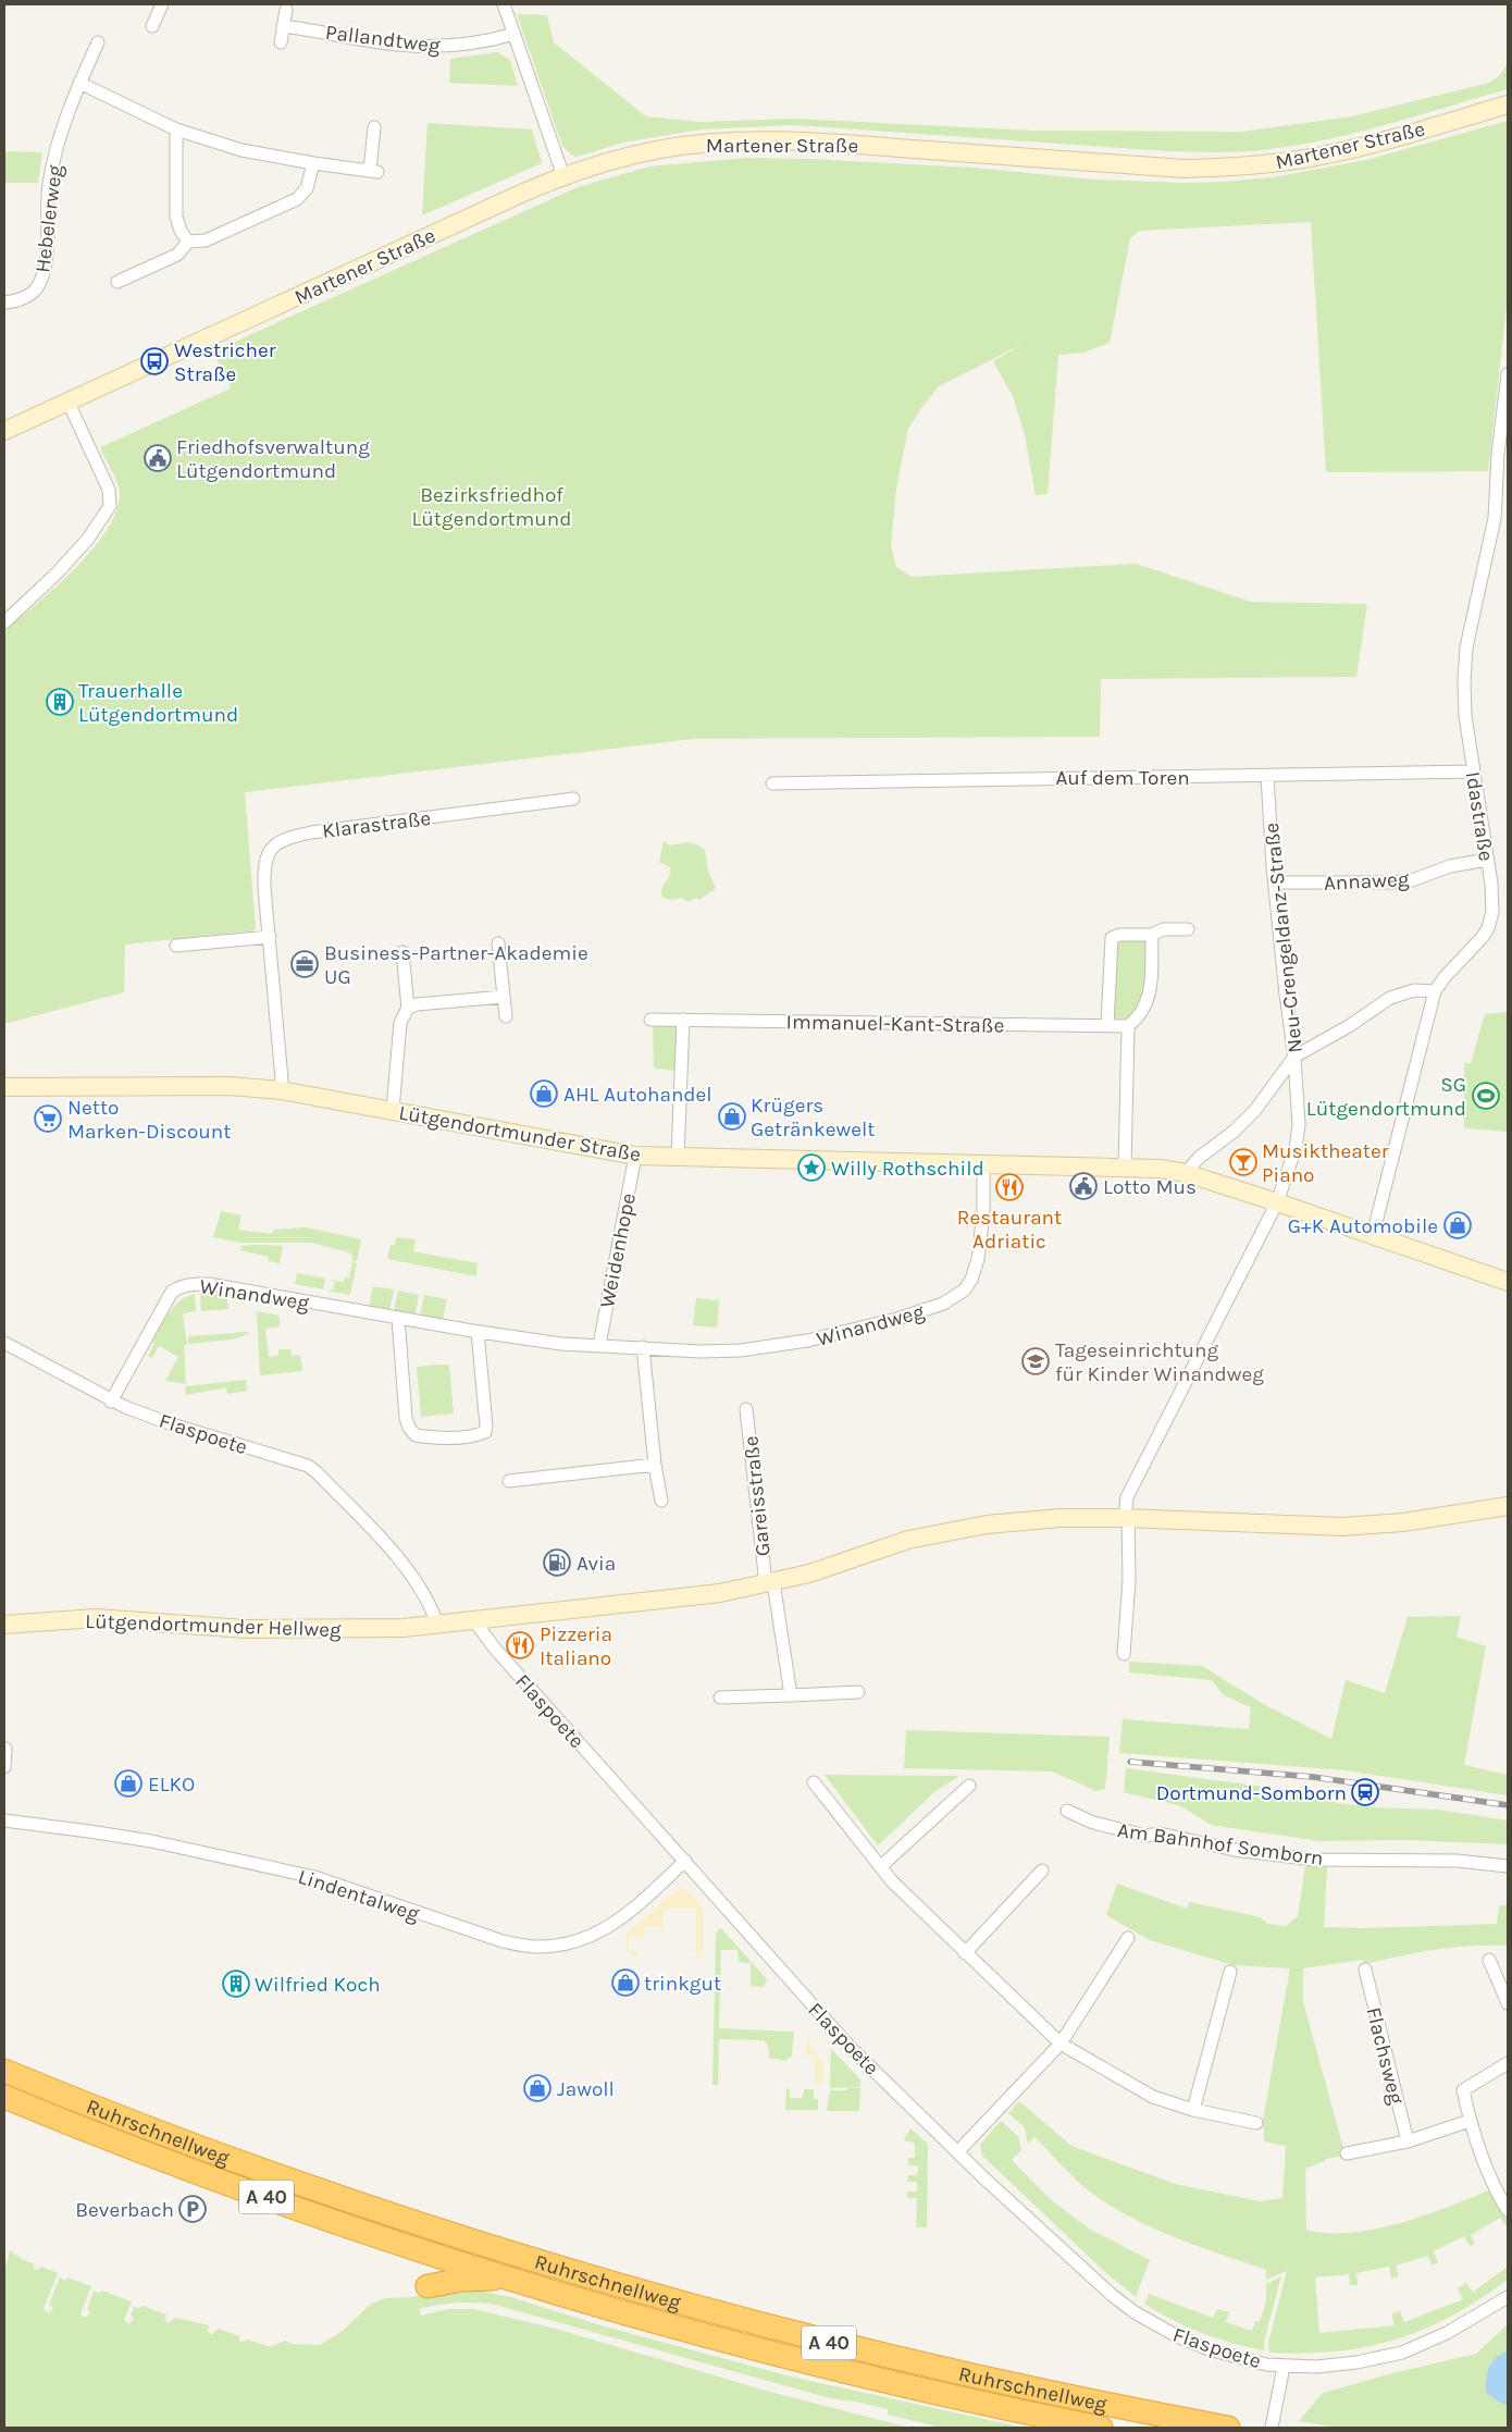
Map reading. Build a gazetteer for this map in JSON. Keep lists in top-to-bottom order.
{
  "streets": {
    "highway": ["Ruhrschnellweg", "A 40"],
    "street": [
      "Pallandtweg",
      "Martener Straße",
      "Hebelerweg",
      "Auf dem Toren",
      "Idastraße",
      "Klarastraße",
      "Annaweg",
      "Neu-Crengeldanz-Straße",
      "Immanuel-Kant-Straße",
      "Lütgendortmunder Straße",
      "Weidenhope",
      "Winandweg",
      "Flaspoete",
      "Gareisstraße",
      "Lütgendortmunder Hellweg",
      "Am Bahnhof Somborn",
      "Lindentalweg",
      "Flachsweg"
    ]
  },
  "crossings": [
    ["Auf dem Toren", "Idastraße"],
    ["Auf dem Toren", "Neu-Crengeldanz-Straße"],
    ["Idastraße", "Annaweg"],
    ["Idastraße", "Lütgendortmunder Straße"],
    ["Klarastraße", "Lütgendortmunder Straße"],
    ["Annaweg", "Neu-Crengeldanz-Straße"],
    ["Neu-Crengeldanz-Straße", "Lütgendortmunder Straße"],
    ["Neu-Crengeldanz-Straße", "Lütgendortmunder Hellweg"],
    ["Lütgendortmunder Straße", "Weidenhope"],
    ["Lütgendortmunder Straße", "Winandweg"],
    ["Weidenhope", "Winandweg"],
    ["Winandweg", "Flaspoete"],
    ["Flaspoete", "Lütgendortmunder Hellweg"],
    ["Flaspoete", "Lindentalweg"],
    ["Gareisstraße", "Lütgendortmunder Hellweg"]
  ],
  "parks": ["Bezirksfriedhof Lütgendortmund"],
  "places": {
    "bus stop": ["Westricher Straße"],
    "public building": ["Friedhofsverwaltung Lütgendortmund", "Lotto Mus"],
    "building": ["Trauerhalle Lütgendortmund", "Wilfried Koch"],
    "office": ["Business-Partner-Akademie UG"],
    "shop": [
      "AHL Autohandel",
      "Krügers Getränkewelt",
      "G+K Automobile",
      "ELKO",
      "trinkgut",
      "Jawoll"
    ],
    "sports": ["SG Lütgendortmund"],
    "supermarket": ["Netto Marken-Discount"],
    "bar": ["Musiktheater Piano"],
    "place": ["Willy Rothschild"],
    "restaurant": ["Restaurant Adriatic", "Pizzeria Italiano"],
    "school or university": ["Tageseinrichtung für Kinder Winandweg"],
    "fuel station": ["Avia"],
    "station": ["Dortmund-Somborn"],
    "parking": ["Beverbach"]
  }
}
